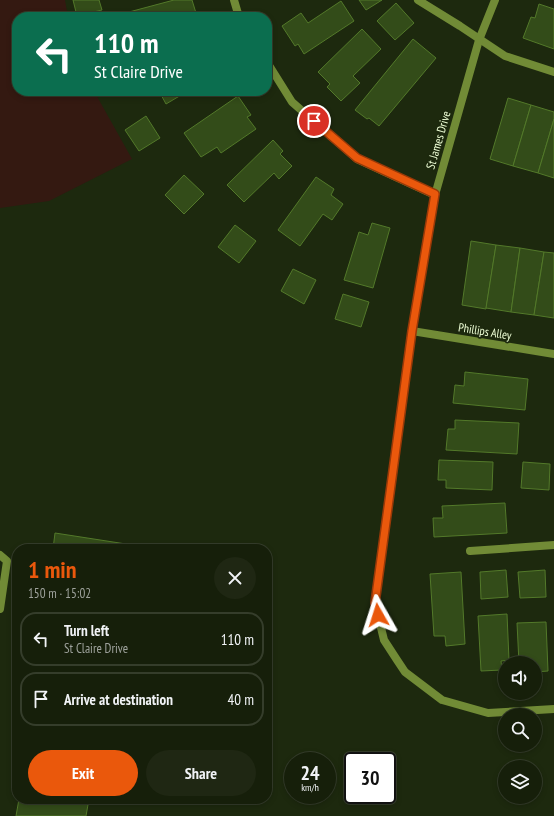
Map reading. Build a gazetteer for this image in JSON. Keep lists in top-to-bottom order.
{
  "streets": {
    "street": ["St James Drive", "Phillips Alley"]
  },
  "crossings": [
    ["St James Drive", "Phillips Alley"]
  ],
  "page": {
    "turn": ["110 m", "St Claire Drive"],
    "heading": ["1 min", "150 m · 15:02"],
    "list": [
      {
        "name": "Turn left",
        "note": "St Claire Drive",
        "value": "110 m"
      },
      {
        "name": "Arrive at destination",
        "value": "40 m"
      }
    ],
    "buttons": ["Exit", "Share"],
    "speed": "24 km/h",
    "limit": "30"
  }
}
